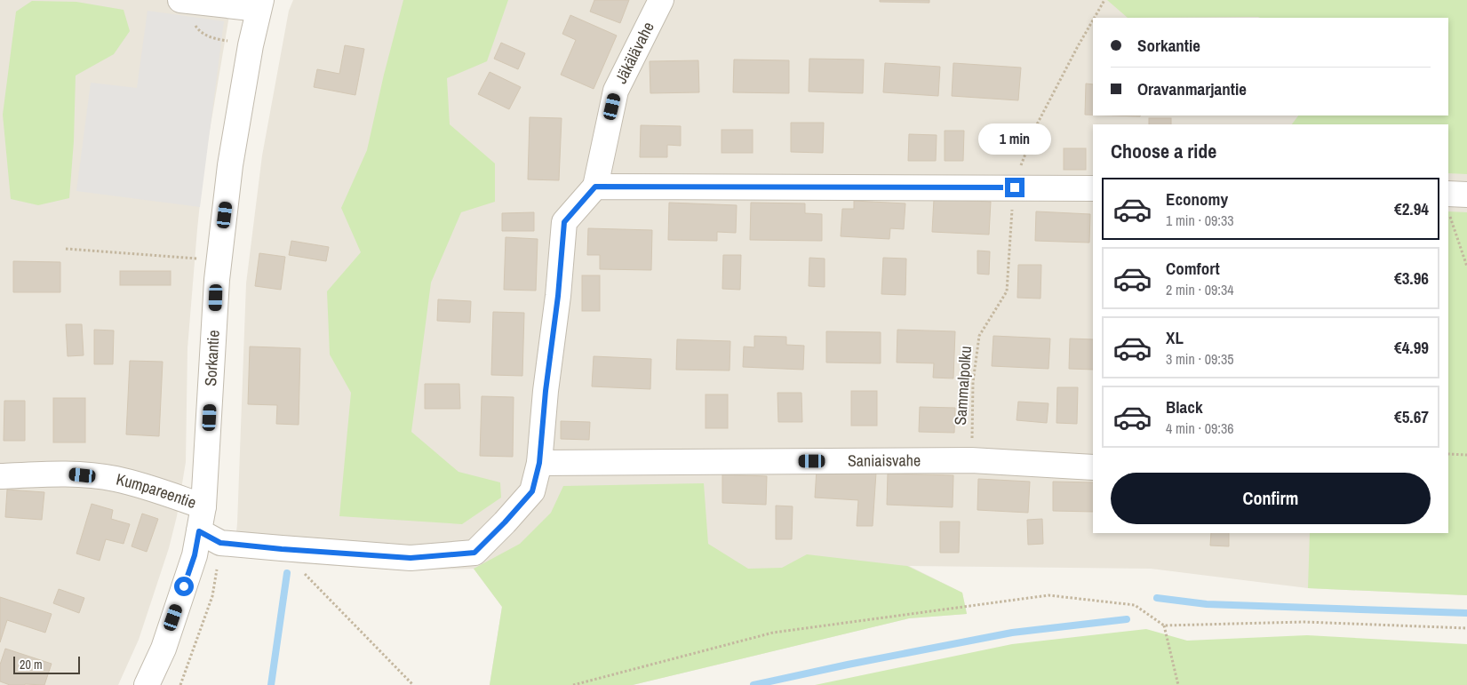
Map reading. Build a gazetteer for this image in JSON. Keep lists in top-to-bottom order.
{
  "streets": {
    "street": [
      "Jäkälävahe",
      "Sorkantie",
      "Saniaisvahe",
      "Kumpareentie"
    ],
    "path": ["Sammalpolku"]
  },
  "crossings": [
    ["Sorkantie", "Kumpareentie"],
    ["Sammalpolku", "Saniaisvahe"]
  ],
  "scale_bar": "20 m",
  "page": {
    "banner": ["Sorkantie", "Oravanmarjantie"],
    "bubble": "1 min",
    "heading": "Choose a ride",
    "list": [
      {
        "name": "Economy",
        "note": "1 min · 09:33",
        "value": "€2.94"
      },
      {
        "name": "Comfort",
        "note": "2 min · 09:34",
        "value": "€3.96"
      },
      {
        "name": "XL",
        "note": "3 min · 09:35",
        "value": "€4.99"
      },
      {
        "name": "Black",
        "note": "4 min · 09:36",
        "value": "€5.67"
      }
    ],
    "buttons": "Confirm",
    "scale": "20 m"
  }
}
